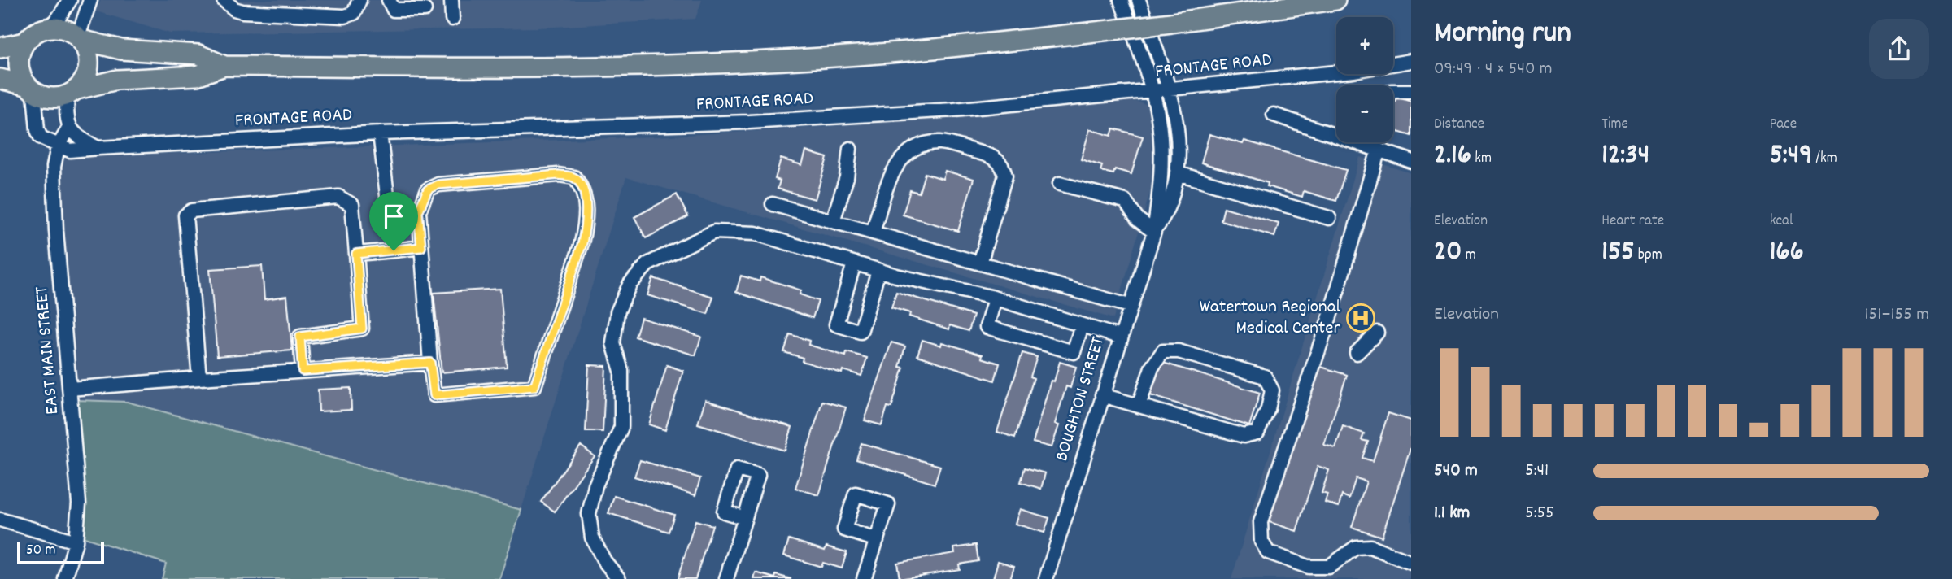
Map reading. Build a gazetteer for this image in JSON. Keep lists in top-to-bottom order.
{
  "streets": {
    "street": ["FRONTAGE ROAD", "EAST MAIN STREET", "BOUGHTON STREET"]
  },
  "crossings": [
    ["FRONTAGE ROAD", "EAST MAIN STREET"],
    ["FRONTAGE ROAD", "BOUGHTON STREET"]
  ],
  "places": {
    "hospital": ["Watertown Regional Medical Center"]
  },
  "scale_bar": "50 m",
  "page": {
    "heading": ["Morning run", "09:49 · 4 × 540 m"],
    "map_buttons": ["+", "−"],
    "stats": [
      ["Distance", "2.16 km"],
      ["Time", "12:34"],
      ["Pace", "5:49 /km"],
      ["Elevation", "20 m"],
      ["Heart rate", "155 bpm"],
      ["kcal", "166"]
    ],
    "chart": ["Elevation", "151–155 m"],
    "list": [
      {
        "name": "540 m",
        "note": "5:41"
      },
      {
        "name": "1.1 km",
        "note": "5:55"
      }
    ],
    "scale": "50 m"
  }
}
